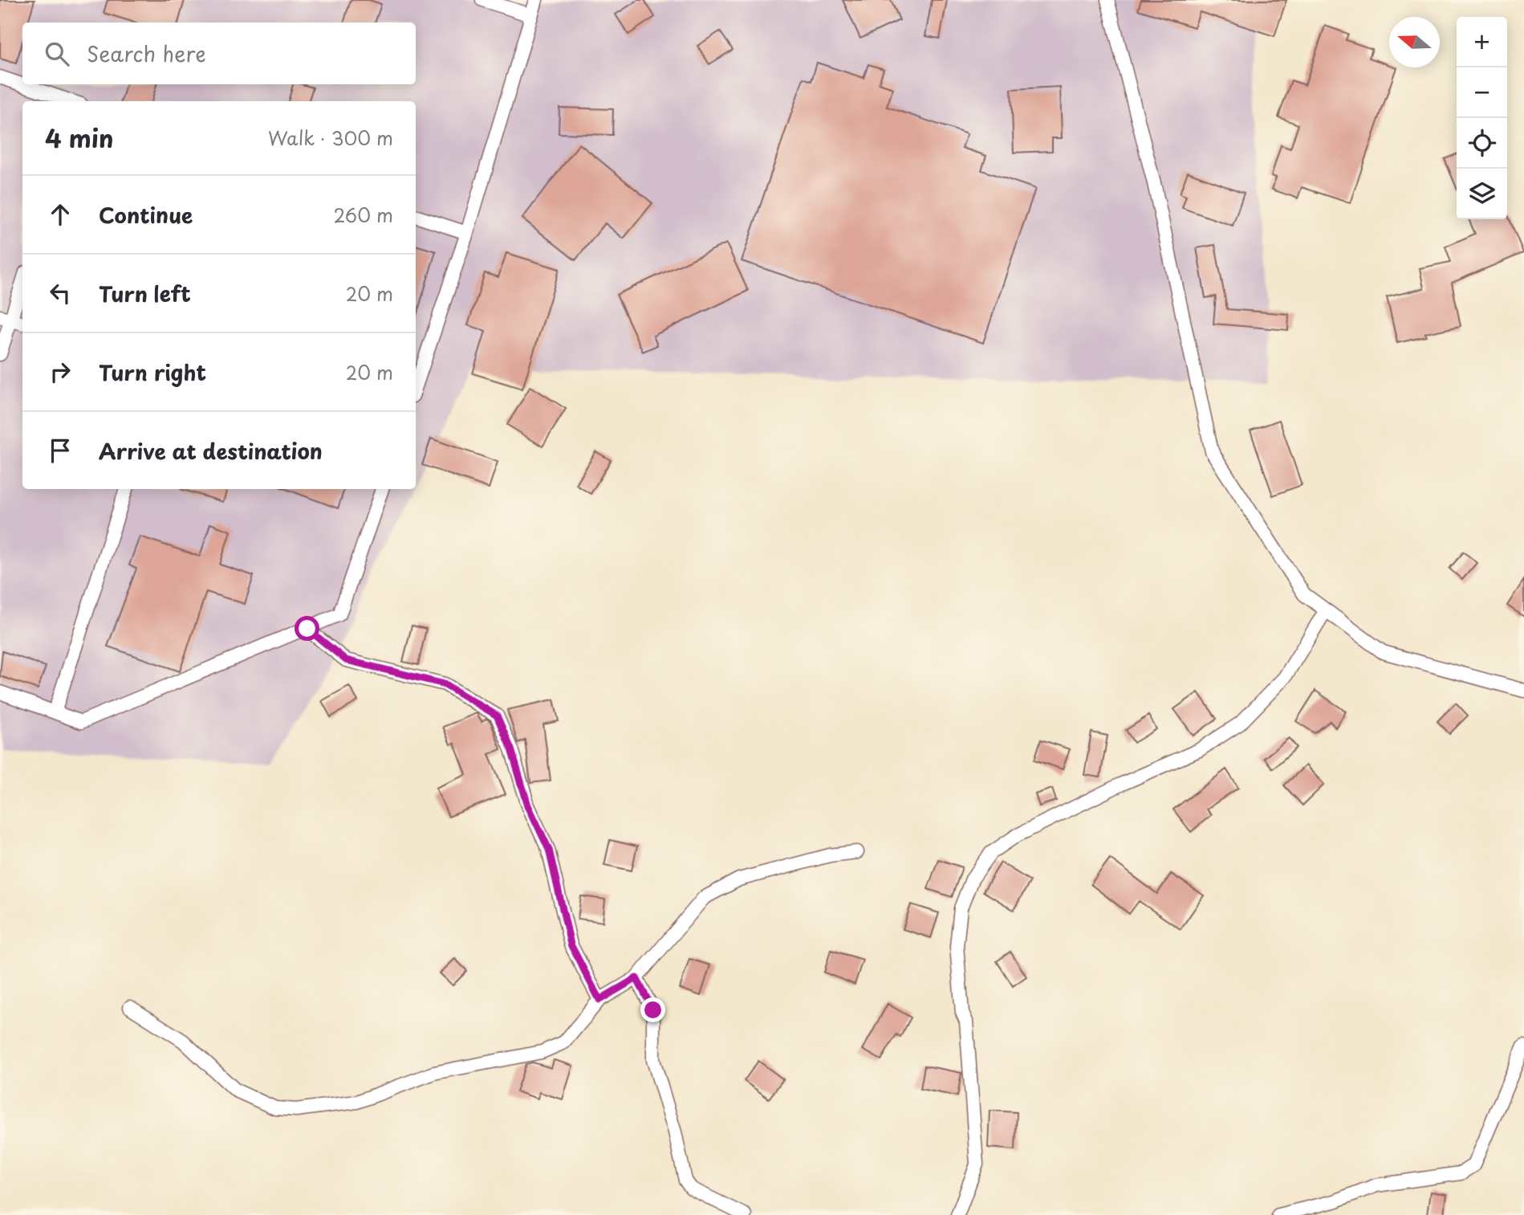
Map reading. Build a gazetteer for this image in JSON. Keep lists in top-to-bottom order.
{
  "north": "left",
  "page": {
    "map_buttons": ["+", "−"],
    "search": "Search here",
    "heading": ["4 min", "Walk · 300 m"],
    "list": [
      ["Continue", "260 m"],
      ["Turn left", "20 m"],
      ["Turn right", "20 m"],
      "Arrive at destination"
    ]
  }
}
